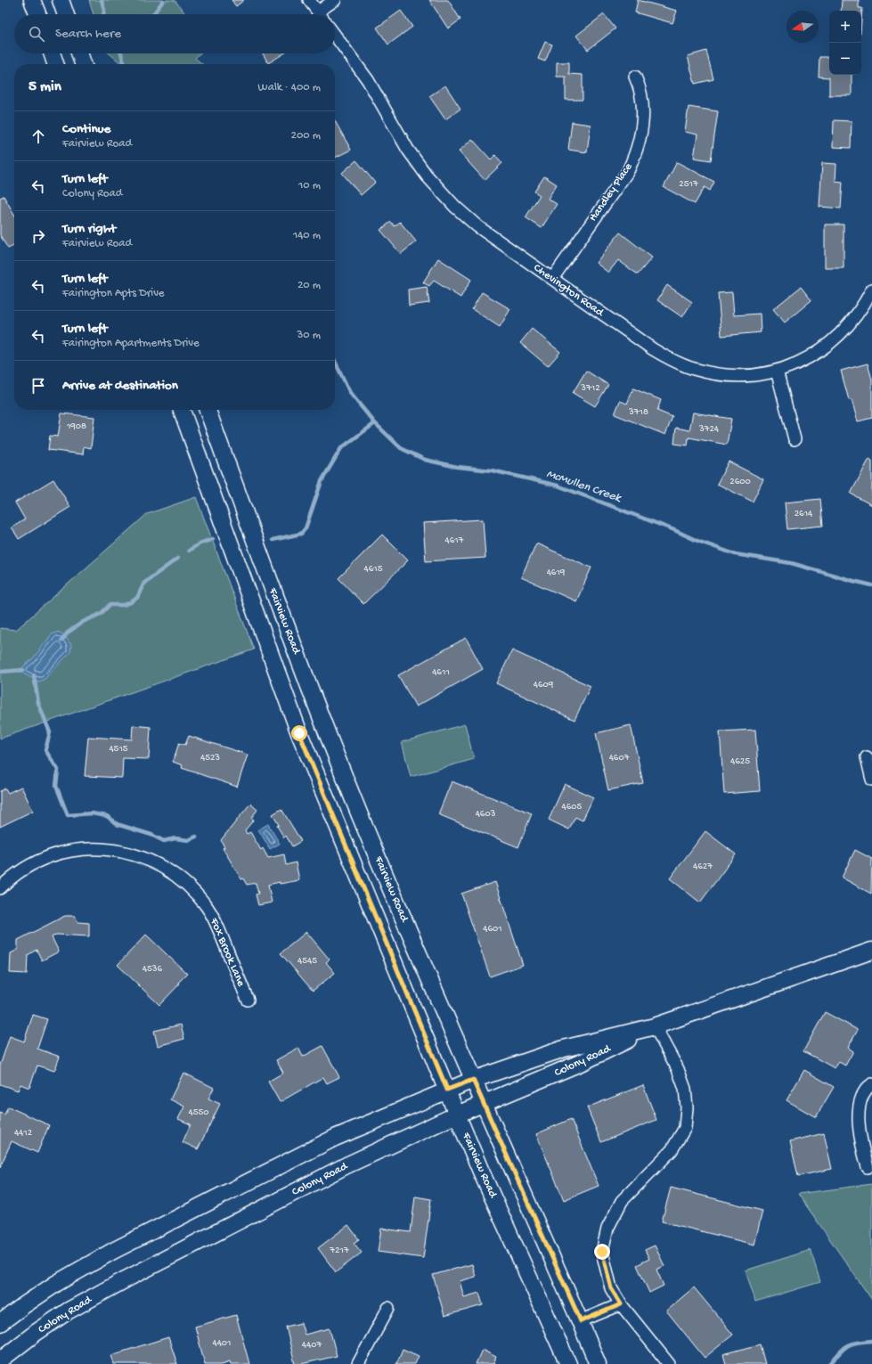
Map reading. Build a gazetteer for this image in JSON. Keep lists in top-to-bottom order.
{
  "streets": {
    "main road": ["Fairview Road", "Colony Road"],
    "street": ["Handley Place", "Chevington Road", "Fox Brook Lane"]
  },
  "crossings": [
    ["Handley Place", "Chevington Road"],
    ["Fairview Road", "Colony Road"]
  ],
  "water": ["McMullen Creek"],
  "house_numbers": [
    "2517",
    "3712",
    "3718",
    "1908",
    "3724",
    "2600",
    "2614",
    "4617",
    "4615",
    "4619",
    "4611",
    "4609",
    "4515",
    "4523",
    "4607",
    "4625",
    "4605",
    "4603",
    "4627",
    "4601",
    "4545",
    "4536",
    "4550",
    "4412",
    "7217",
    "4401",
    "4407"
  ],
  "north": "left",
  "page": {
    "map_buttons": ["+", "−"],
    "search": "Search here",
    "heading": ["5 min", "Walk · 400 m"],
    "list": [
      ["Continue", "Fairview Road", "200 m"],
      ["Turn left", "Colony Road", "10 m"],
      ["Turn right", "Fairview Road", "140 m"],
      ["Turn left", "Fairington Apts Drive", "20 m"],
      ["Turn left", "Fairington Apartments Drive", "30 m"],
      "Arrive at destination"
    ]
  }
}
